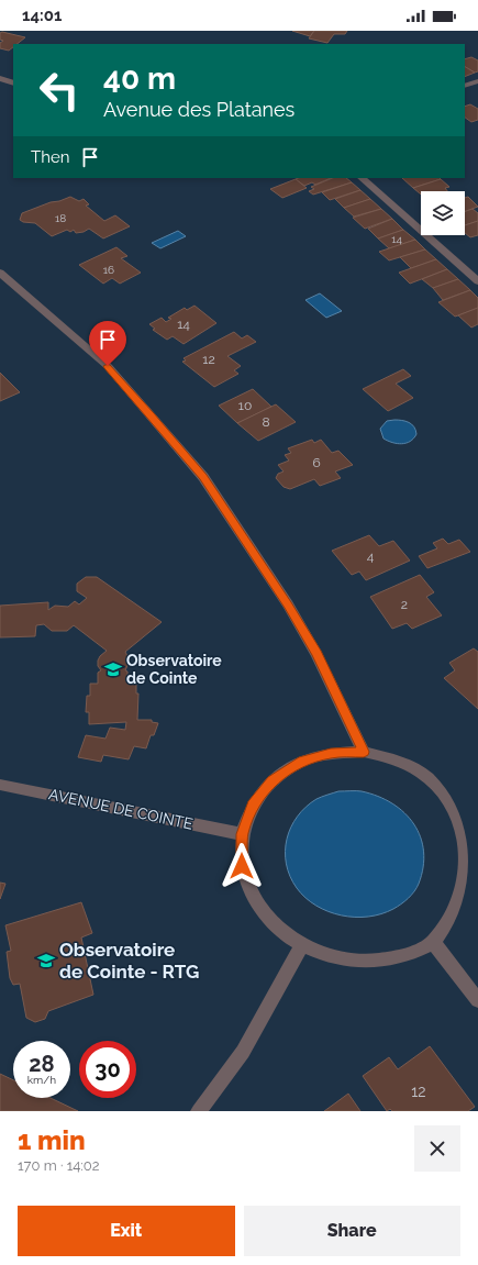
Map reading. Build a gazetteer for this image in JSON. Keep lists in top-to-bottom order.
{
  "streets": {
    "street": ["AVENUE DE COINTE"]
  },
  "places": {
    "school or university": ["Observatoire de Cointe", "Observatoire de Cointe - RTG"]
  },
  "house_numbers": [
    "18",
    "14",
    "16",
    "14",
    "12",
    "10",
    "8",
    "6",
    "4",
    "2",
    "12"
  ],
  "page": {
    "status": "14:01",
    "turn": ["40 m", "Avenue des Platanes"],
    "then": "Then",
    "speed": "28 km/h",
    "limit": "30",
    "heading": ["1 min", "170 m · 14:02"],
    "buttons": ["Exit", "Share"]
  }
}
